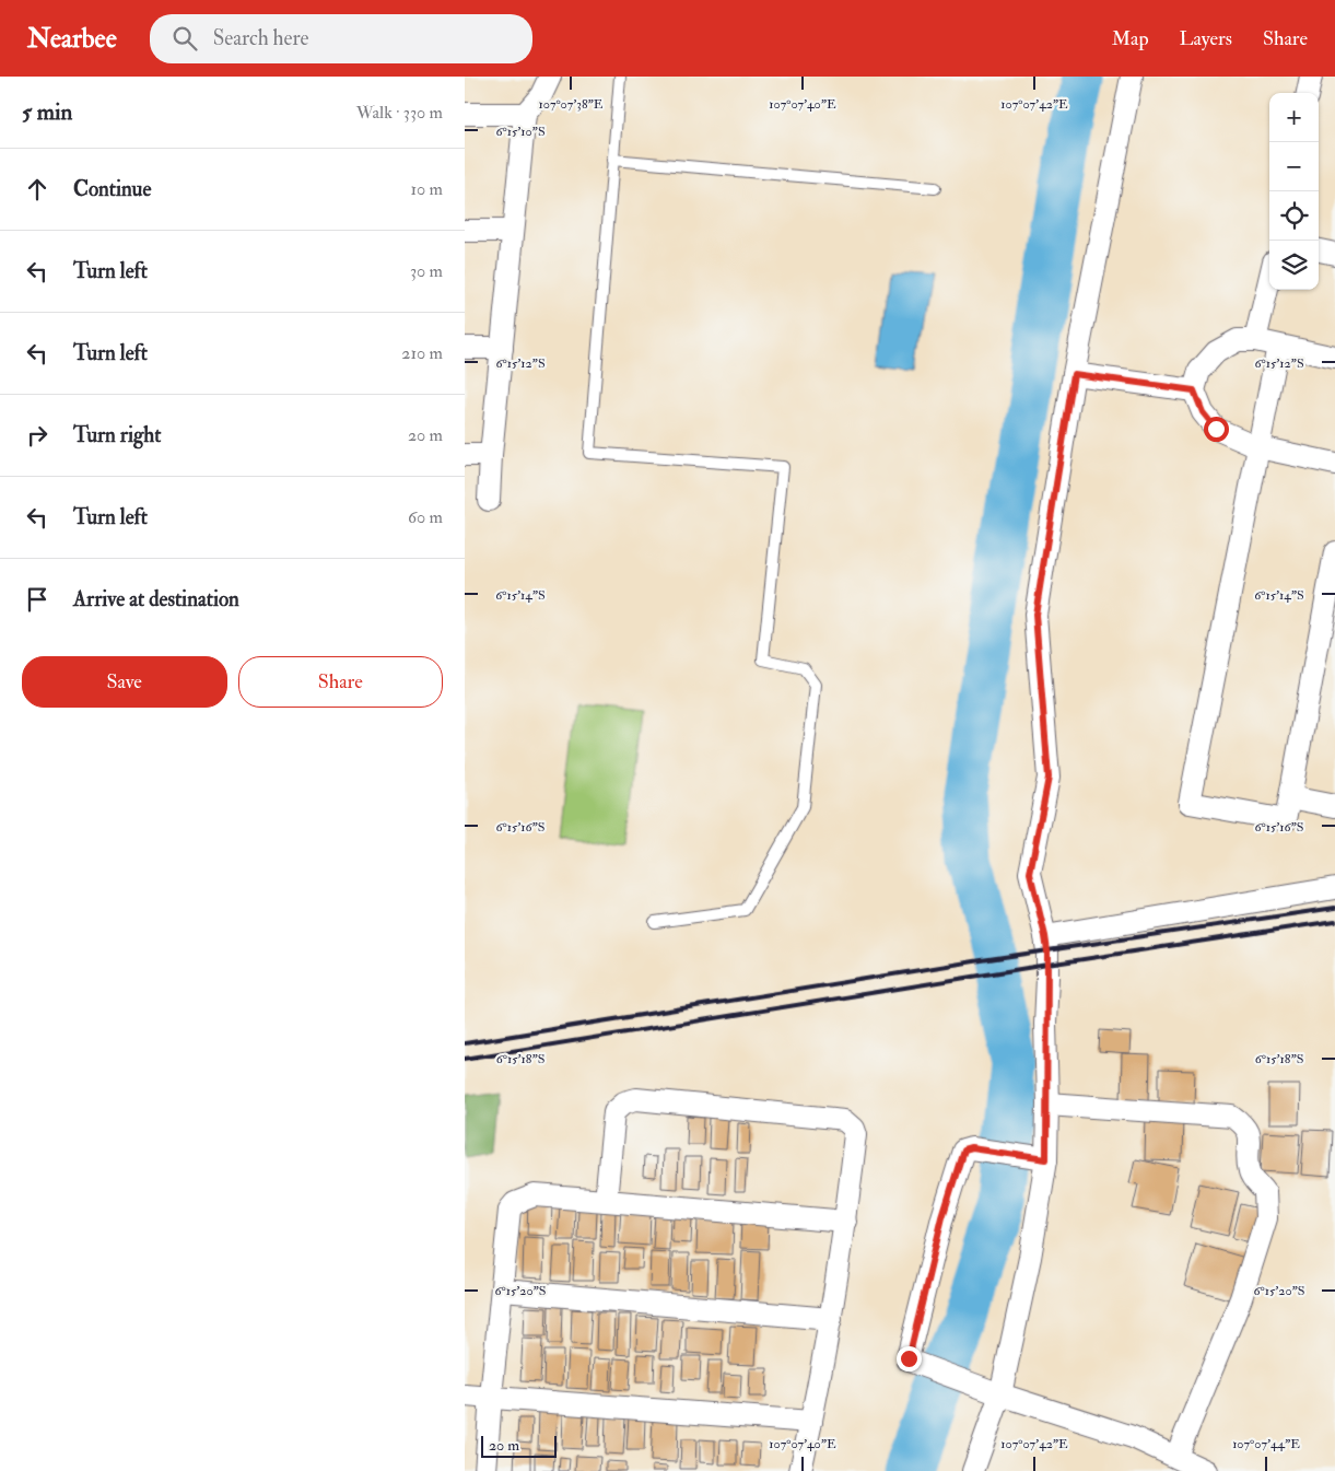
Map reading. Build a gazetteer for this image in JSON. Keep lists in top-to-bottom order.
{
  "scale_bar": "20 m",
  "page": {
    "header": "Nearbee",
    "search": "Search here",
    "nav": ["Map", "Layers", "Share"],
    "heading": ["5 min", "Walk · 330 m"],
    "map_buttons": ["+", "−"],
    "list": [
      ["Continue", "10 m"],
      ["Turn left", "30 m"],
      ["Turn left", "210 m"],
      ["Turn right", "20 m"],
      ["Turn left", "60 m"],
      "Arrive at destination"
    ],
    "buttons": ["Save", "Share"],
    "scale": "20 m"
  },
  "coordinates": [
    "107°07'38\"E",
    "107°07'40\"E",
    "107°07'42\"E",
    "6°15'10\"S",
    "6°15'12\"S",
    "6°15'14\"S",
    "6°15'16\"S",
    "6°15'18\"S",
    "6°15'20\"S",
    "107°07'44\"E"
  ]
}
